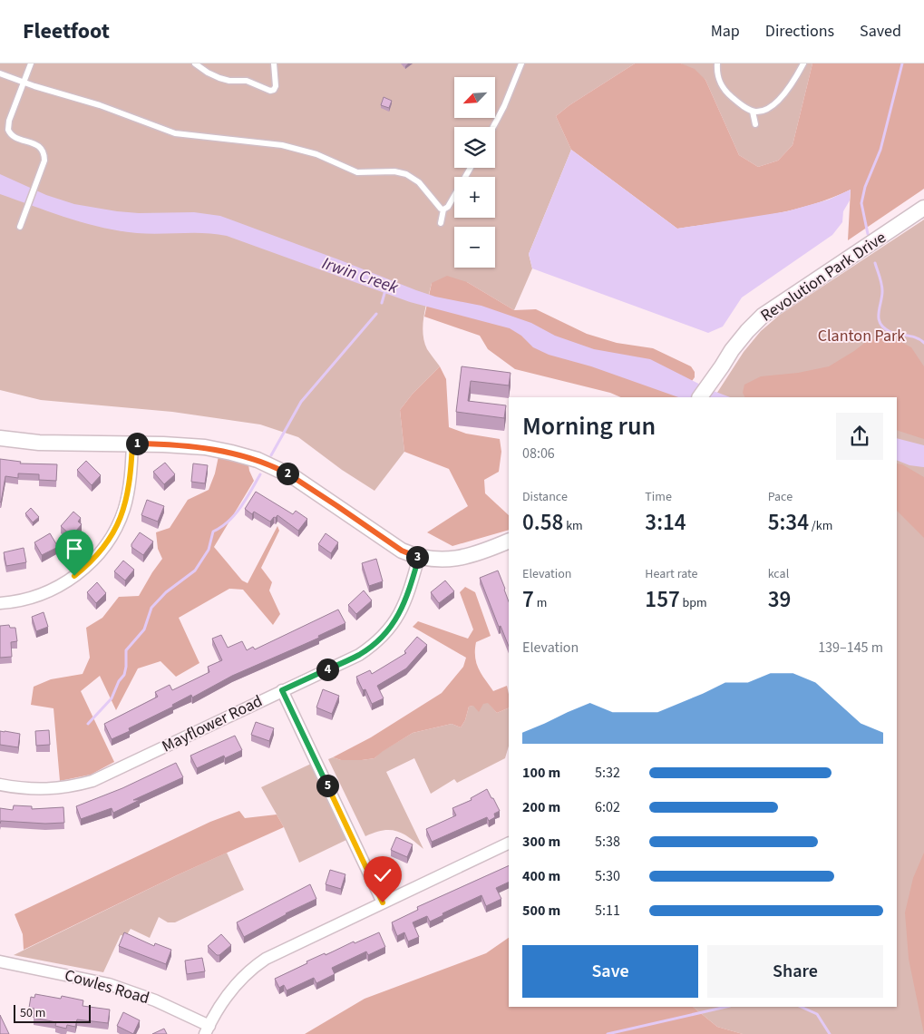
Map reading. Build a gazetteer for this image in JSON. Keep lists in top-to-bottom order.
{
  "streets": {
    "street": ["Revolution Park Drive", "Mayflower Road", "Cowles Road"]
  },
  "water": ["Irwin Creek"],
  "parks": ["Clanton Park"],
  "scale_bar": "50 m",
  "north": "bottom left",
  "page": {
    "header": "Fleetfoot",
    "nav": ["Map", "Directions", "Saved"],
    "map_buttons": ["+", "−"],
    "heading": ["Morning run", "08:06"],
    "pins": [
      "1",
      "2",
      "3",
      "4",
      "5"
    ],
    "stats": [
      ["Distance", "0.58 km"],
      ["Time", "3:14"],
      ["Pace", "5:34 /km"],
      ["Elevation", "7 m"],
      ["Heart rate", "157 bpm"],
      ["kcal", "39"]
    ],
    "chart": ["Elevation", "139–145 m"],
    "list": [
      {
        "name": "100 m",
        "note": "5:32"
      },
      {
        "name": "200 m",
        "note": "6:02"
      },
      {
        "name": "300 m",
        "note": "5:38"
      },
      {
        "name": "400 m",
        "note": "5:30"
      },
      {
        "name": "500 m",
        "note": "5:11"
      }
    ],
    "buttons": ["Save", "Share"],
    "scale": "50 m"
  }
}
